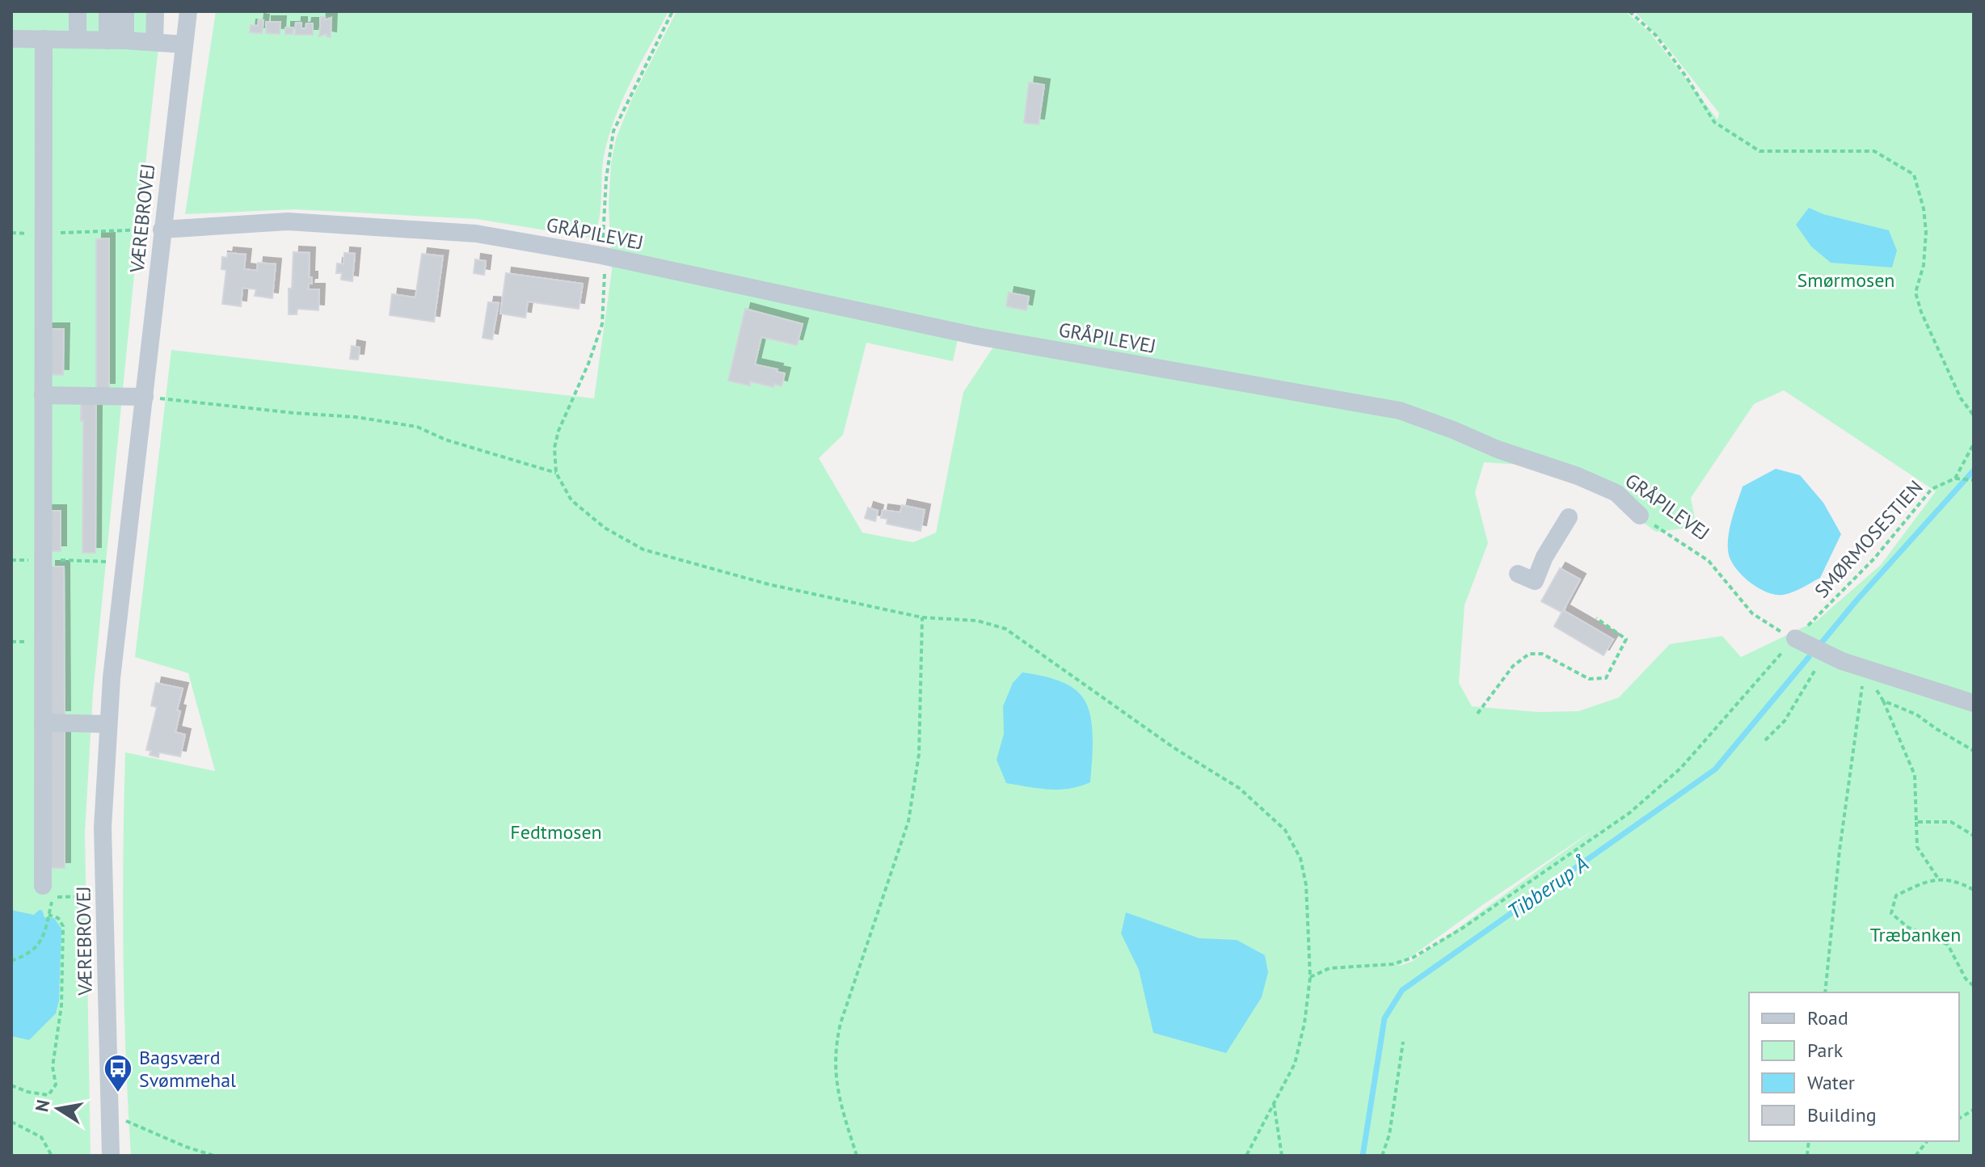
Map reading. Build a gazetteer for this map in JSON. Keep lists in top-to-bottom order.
{
  "streets": {
    "street": ["VÆREBROVEJ", "GRÅPILEVEJ"],
    "path": ["SMØRMOSESTIEN"]
  },
  "crossings": [
    ["VÆREBROVEJ", "GRÅPILEVEJ"],
    ["GRÅPILEVEJ", "SMØRMOSESTIEN"]
  ],
  "water": ["Tibberup Å"],
  "parks": ["Smørmosen", "Fedtmosen", "Træbanken"],
  "places": {
    "bus stop": ["Bagsværd Svømmehal"]
  },
  "legend": [
    "Road",
    "Park",
    "Water",
    "Building"
  ],
  "north": "left"
}
